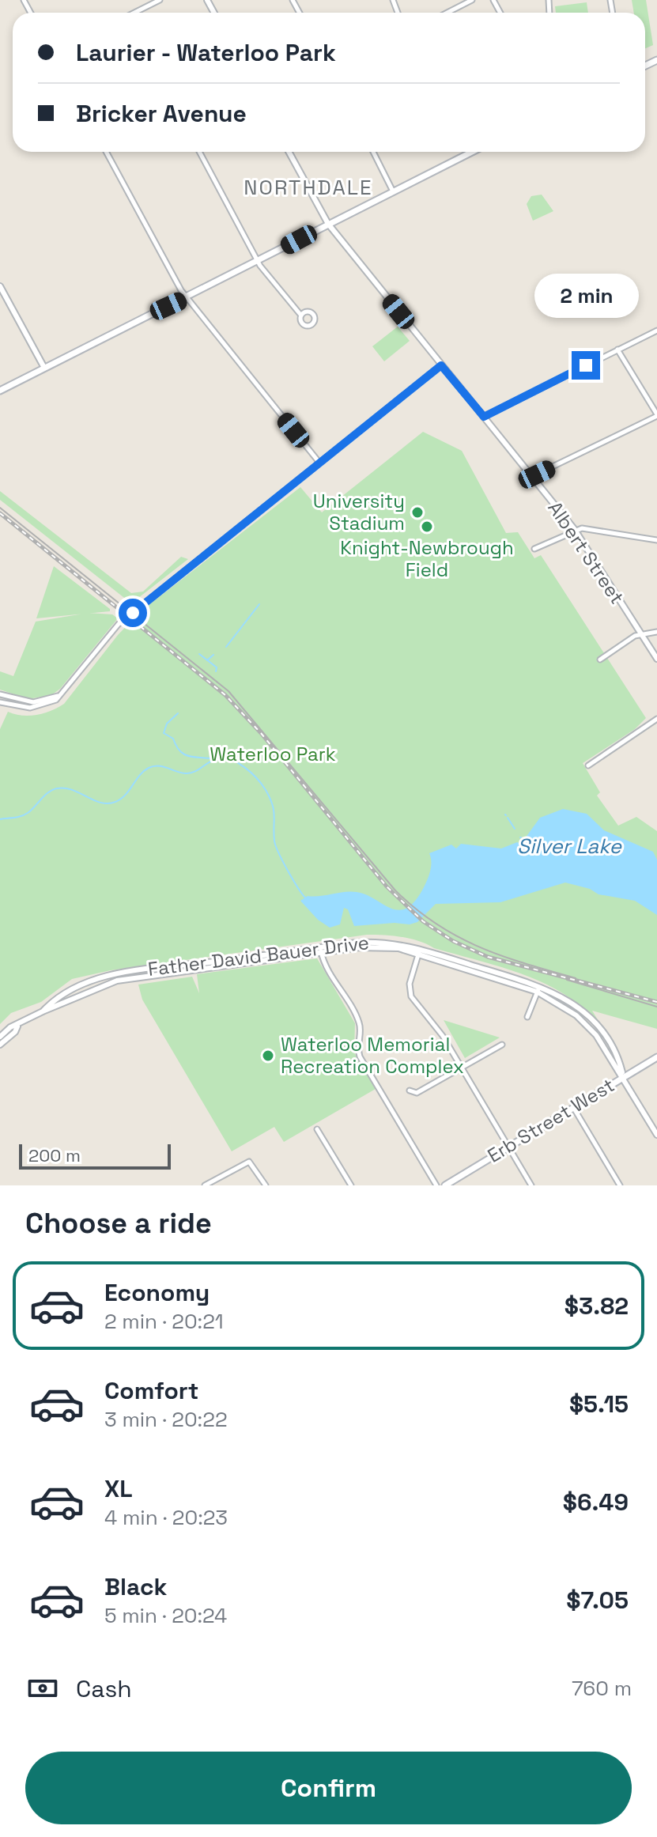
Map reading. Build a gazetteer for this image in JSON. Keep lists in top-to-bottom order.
{
  "streets": {
    "main road": ["Erb Street West"],
    "street": ["Albert Street", "Father David Bauer Drive"]
  },
  "crossings": [
    ["Father David Bauer Drive", "Erb Street West"]
  ],
  "districts": ["NORTHDALE"],
  "water": ["Silver Lake"],
  "parks": ["Waterloo Park"],
  "places": ["University Stadium", "Knight-Newbrough Field", "Waterloo Memorial Recreation Complex"],
  "scale_bar": "200 m",
  "page": {
    "banner": ["Laurier - Waterloo Park", "Bricker Avenue"],
    "bubble": "2 min",
    "scale": "200 m",
    "heading": "Choose a ride",
    "list": [
      {
        "name": "Economy",
        "note": "2 min · 20:21",
        "value": "$3.82"
      },
      {
        "name": "Comfort",
        "note": "3 min · 20:22",
        "value": "$5.15"
      },
      {
        "name": "XL",
        "note": "4 min · 20:23",
        "value": "$6.49"
      },
      {
        "name": "Black",
        "note": "5 min · 20:24",
        "value": "$7.05"
      }
    ],
    "pay": ["Cash", "760 m"],
    "buttons": "Confirm"
  }
}
